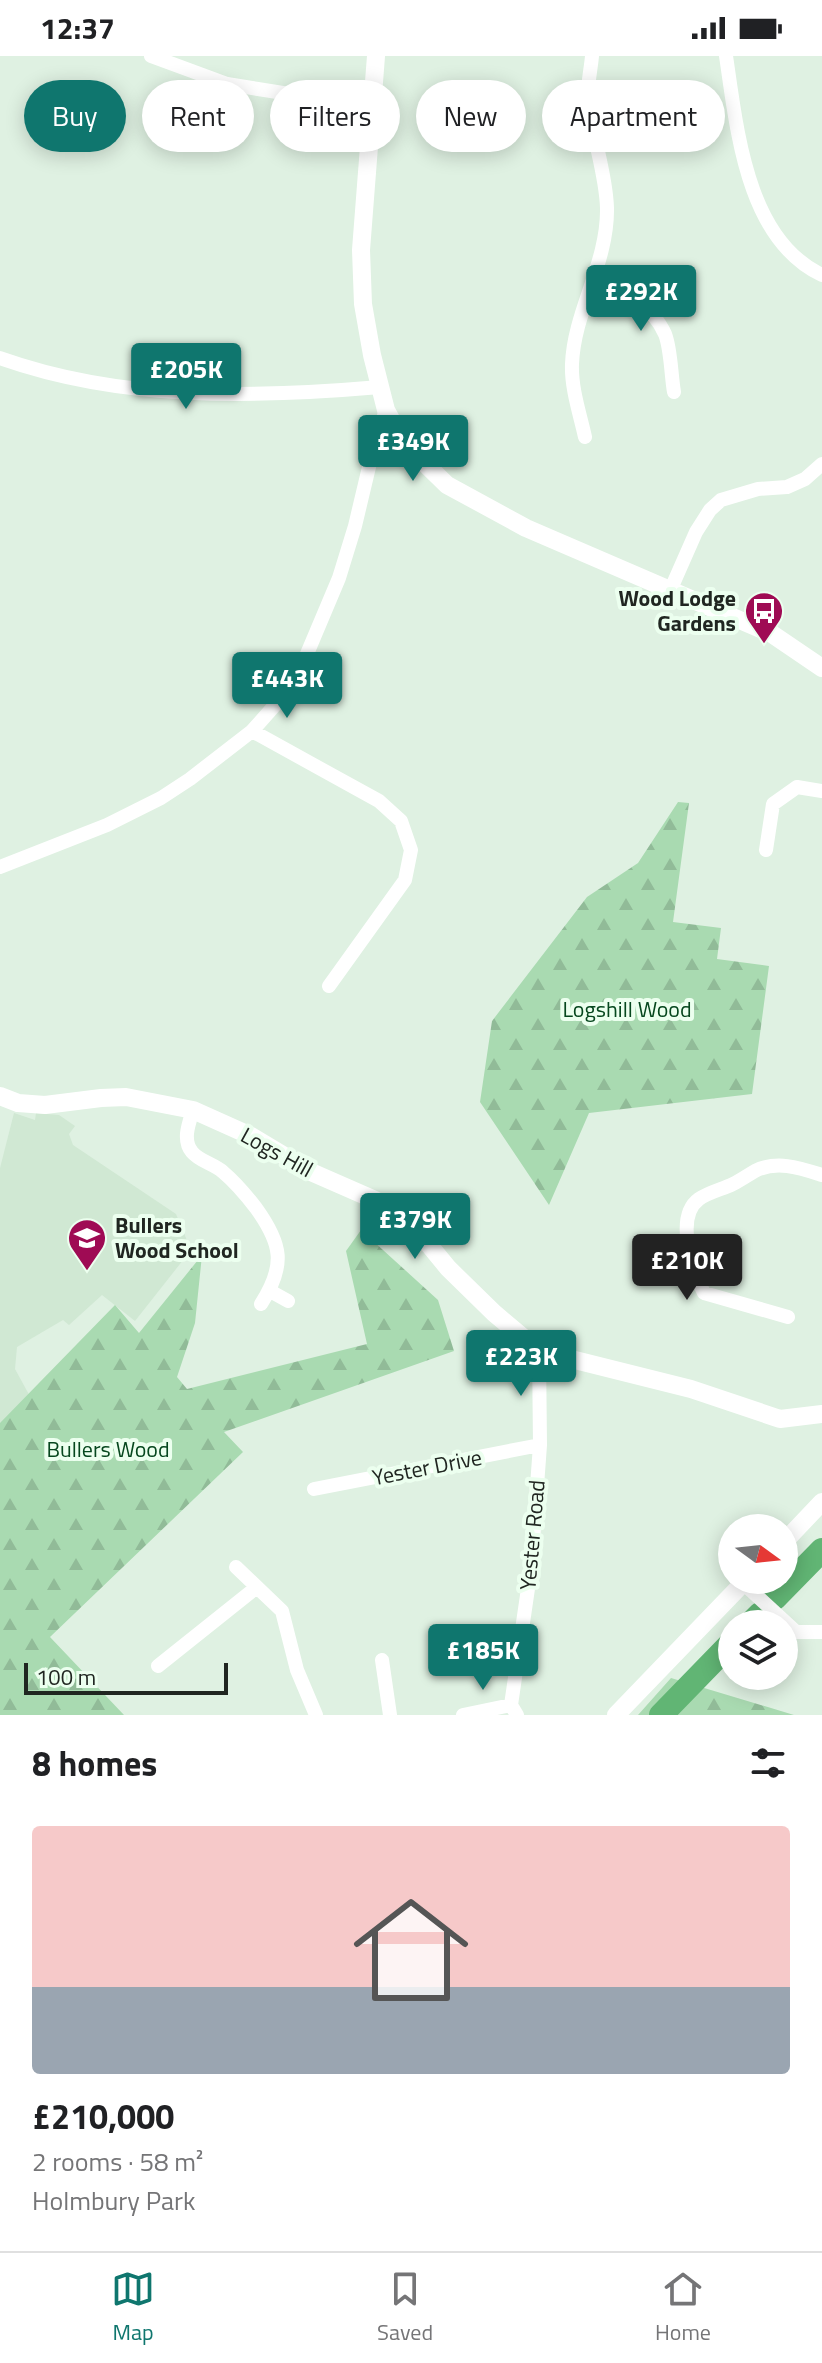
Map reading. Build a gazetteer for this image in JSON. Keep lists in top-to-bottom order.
{
  "streets": {
    "street": ["Logs Hill", "Yester Drive", "Yester Road"]
  },
  "crossings": [
    ["Logs Hill", "Yester Road"],
    ["Yester Drive", "Yester Road"]
  ],
  "parks": ["Logshill Wood", "Bullers Wood"],
  "places": {
    "bus stop": ["Wood Lodge Gardens"],
    "school or university": ["Bullers Wood School"]
  },
  "scale_bar": "100 m",
  "north": "right",
  "page": {
    "status": "12:37",
    "chip": [
      "Buy",
      "Rent",
      "Filters",
      "New",
      "Apartment"
    ],
    "price": [
      "£292K",
      "£205K",
      "£349K",
      "£443K",
      "£379K",
      "£210K",
      "£223K",
      "£185K"
    ],
    "scale": "100 m",
    "heading": "8 homes",
    "list": [
      {
        "name": "£210,000",
        "note": "2 rooms · 58 m² · Holmbury Park"
      }
    ],
    "tabs": ["Map", "Saved", "Home"]
  }
}
